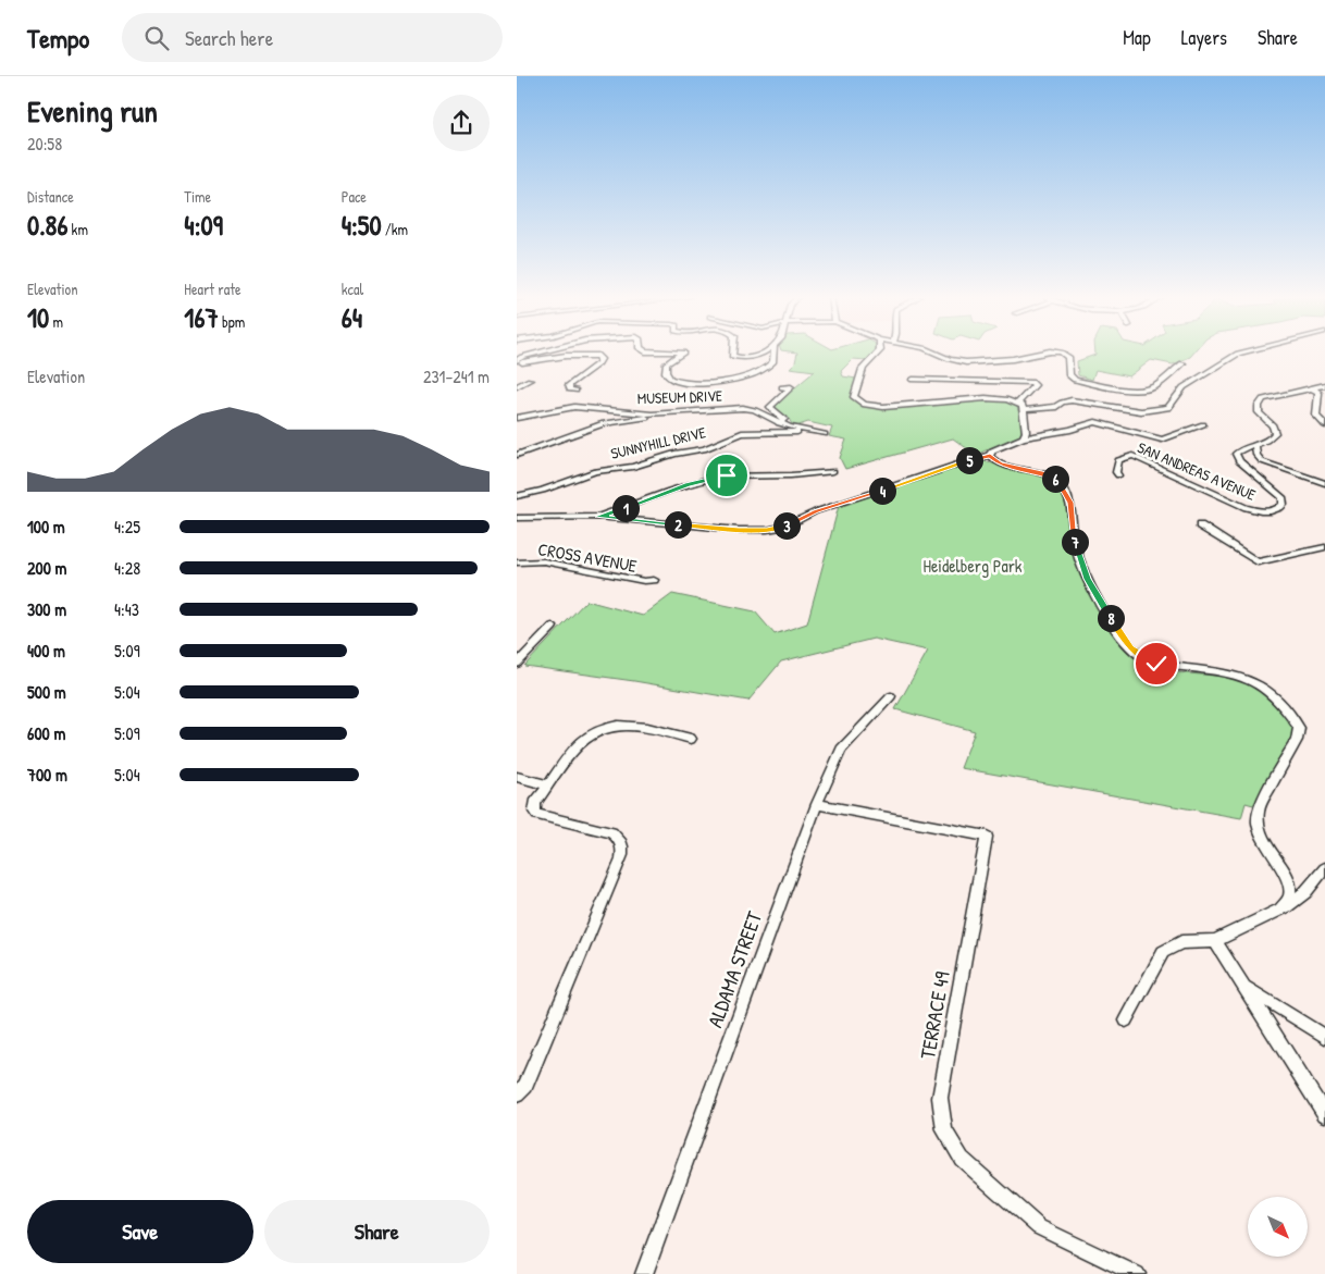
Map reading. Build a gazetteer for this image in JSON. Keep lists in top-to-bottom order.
{
  "streets": {
    "street": [
      "MUSEUM DRIVE",
      "SUNNYHILL DRIVE",
      "SAN ANDREAS AVENUE",
      "CROSS AVENUE",
      "ALDAMA STREET",
      "TERRACE 49"
    ]
  },
  "crossings": [
    ["MUSEUM DRIVE", "SUNNYHILL DRIVE"],
    ["ALDAMA STREET", "TERRACE 49"]
  ],
  "parks": ["Heidelberg Park"],
  "north": "bottom right",
  "page": {
    "header": "Tempo",
    "search": "Search here",
    "nav": ["Map", "Layers", "Share"],
    "heading": ["Evening run", "20:58"],
    "stats": [
      ["Distance", "0.86 km"],
      ["Time", "4:09"],
      ["Pace", "4:50 /km"],
      ["Elevation", "10 m"],
      ["Heart rate", "167 bpm"],
      ["kcal", "64"]
    ],
    "chart": ["Elevation", "231–241 m"],
    "pins": [
      "5",
      "6",
      "4",
      "1",
      "2",
      "3",
      "7",
      "8"
    ],
    "list": [
      {
        "name": "100 m",
        "note": "4:25"
      },
      {
        "name": "200 m",
        "note": "4:28"
      },
      {
        "name": "300 m",
        "note": "4:43"
      },
      {
        "name": "400 m",
        "note": "5:09"
      },
      {
        "name": "500 m",
        "note": "5:04"
      },
      {
        "name": "600 m",
        "note": "5:09"
      },
      {
        "name": "700 m",
        "note": "5:04"
      }
    ],
    "buttons": ["Save", "Share"]
  }
}
